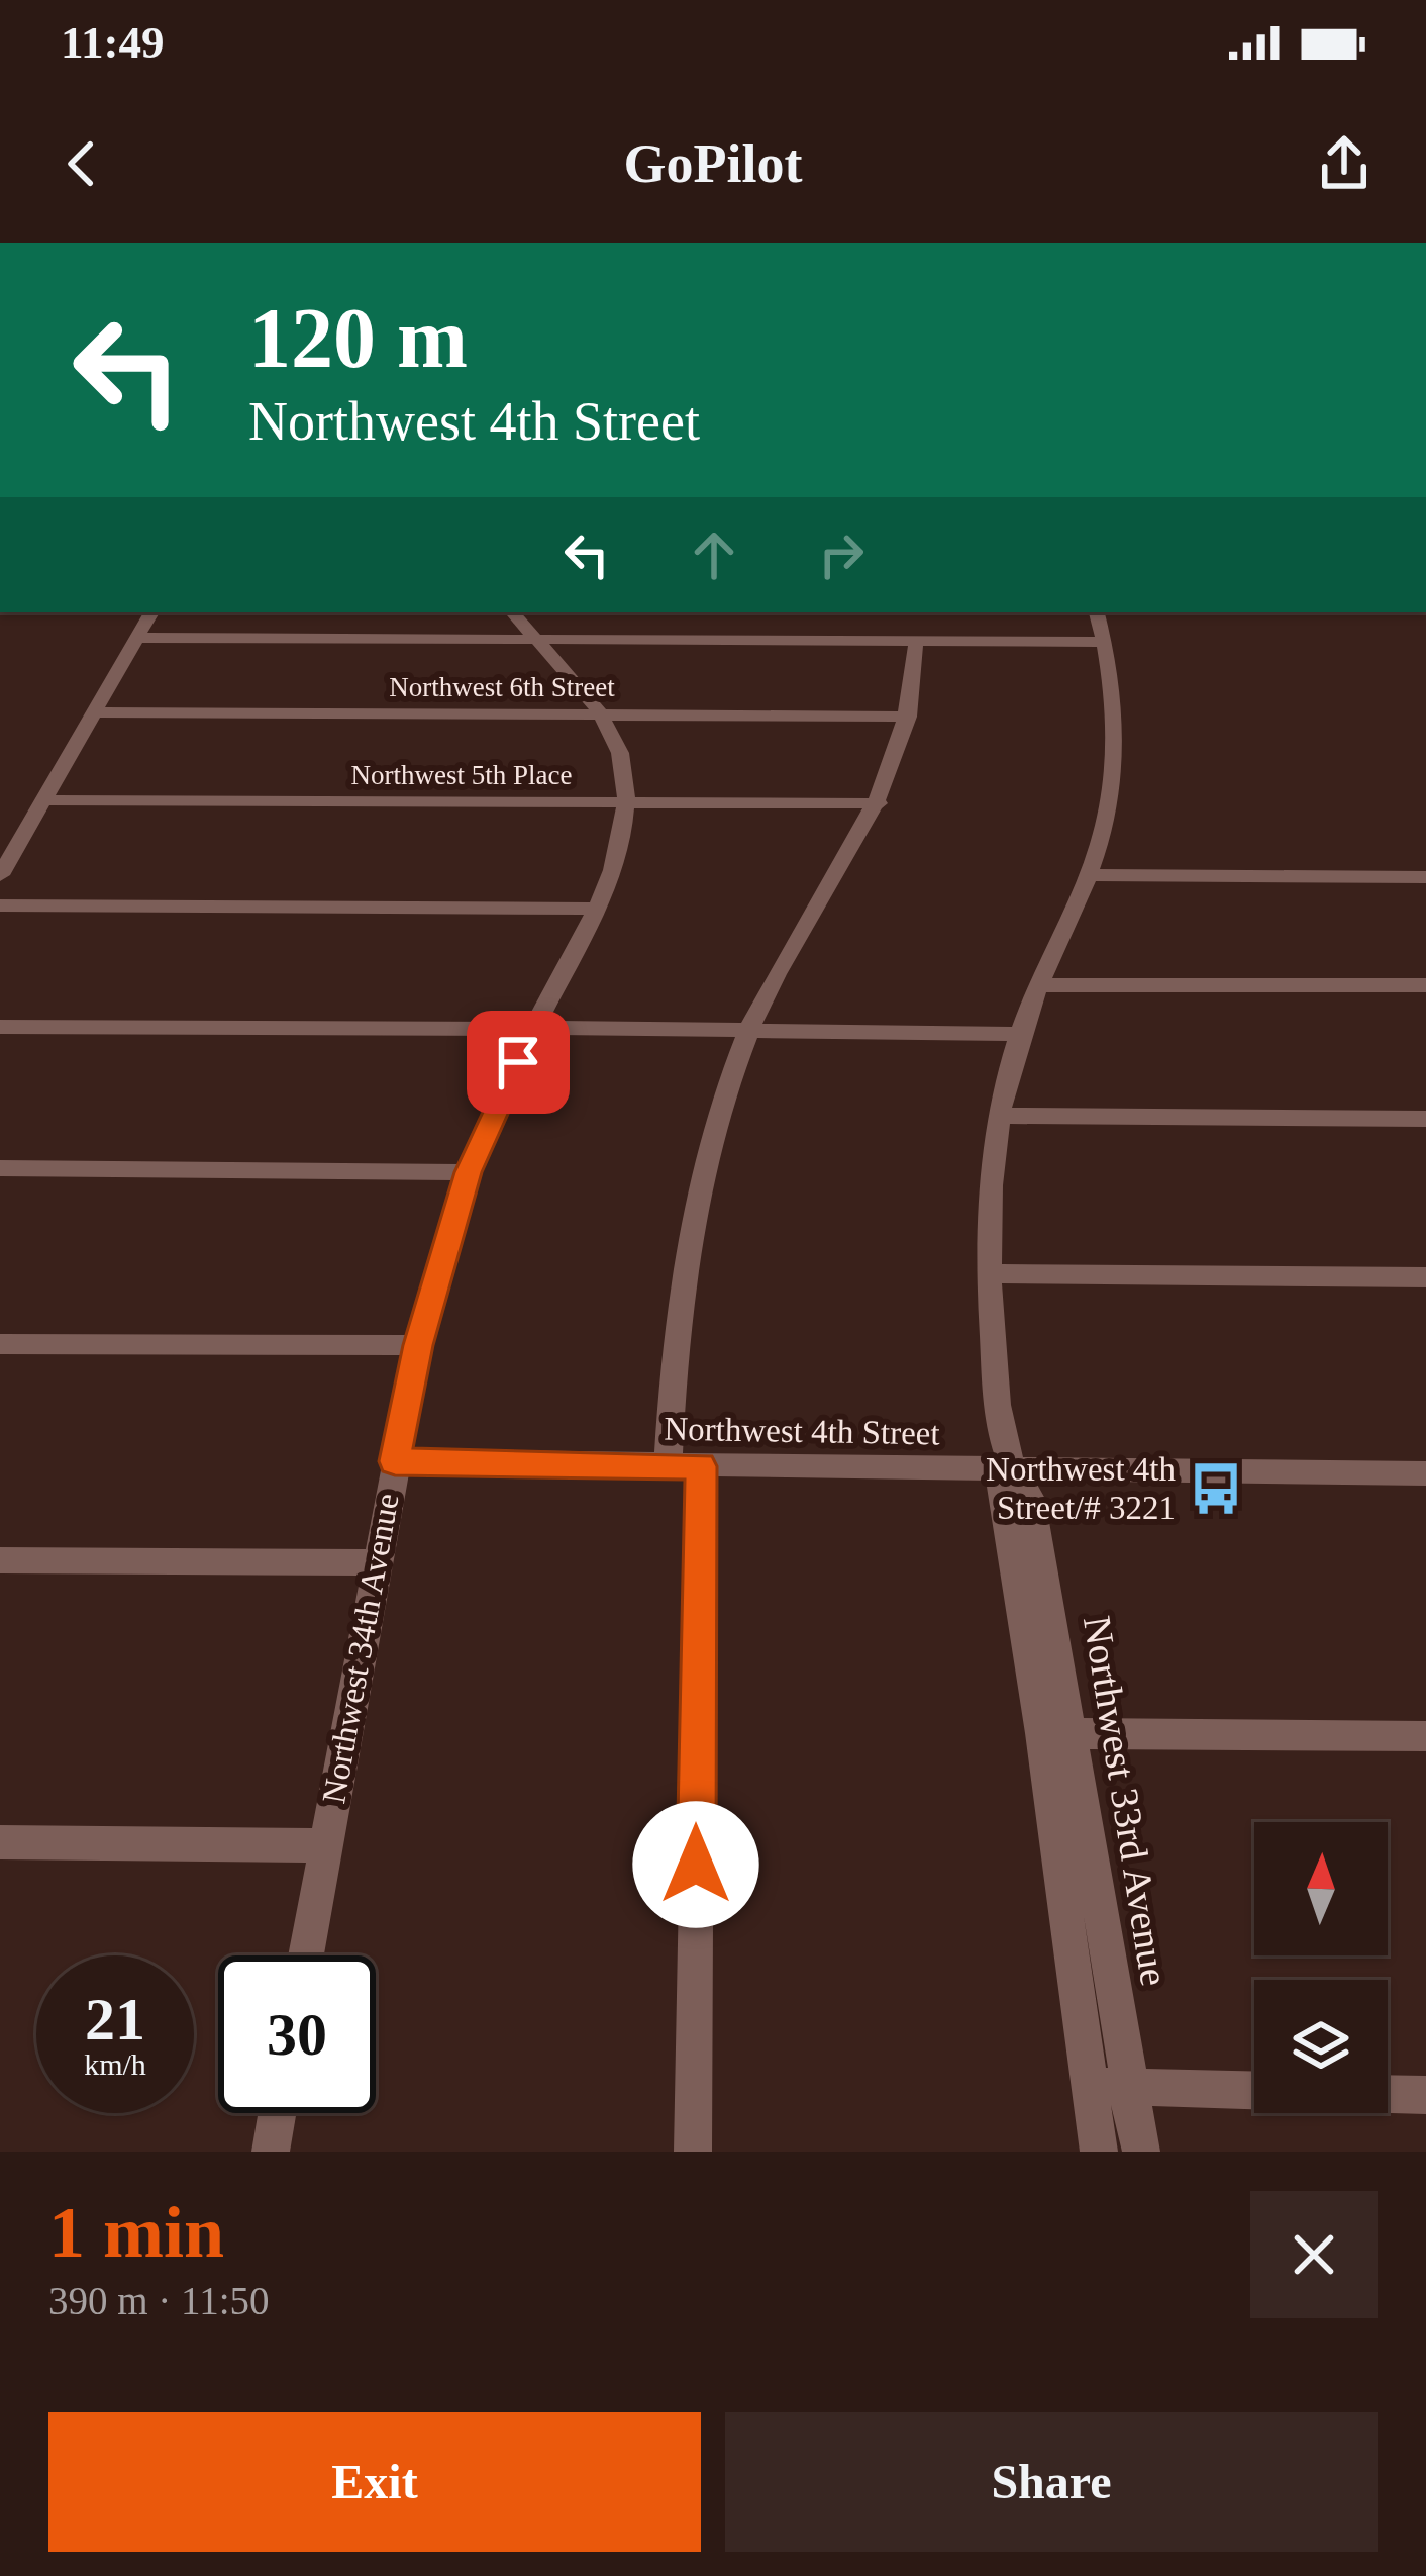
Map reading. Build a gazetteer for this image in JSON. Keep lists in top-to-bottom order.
{
  "streets": {
    "street": [
      "Northwest 6th Street",
      "Northwest 5th Place",
      "Northwest 4th Street",
      "Northwest 34th Avenue",
      "Northwest 33rd Avenue"
    ]
  },
  "crossings": [
    ["Northwest 4th Street", "Northwest 34th Avenue"],
    ["Northwest 4th Street", "Northwest 33rd Avenue"]
  ],
  "places": {
    "bus stop": ["Northwest 4th Street/# 3221"]
  },
  "north": "top",
  "page": {
    "status": "11:49",
    "header": "GoPilot",
    "turn": ["120 m", "Northwest 4th Street"],
    "speed": "21 km/h",
    "limit": "30",
    "heading": ["1 min", "390 m · 11:50"],
    "buttons": ["Exit", "Share"]
  }
}
